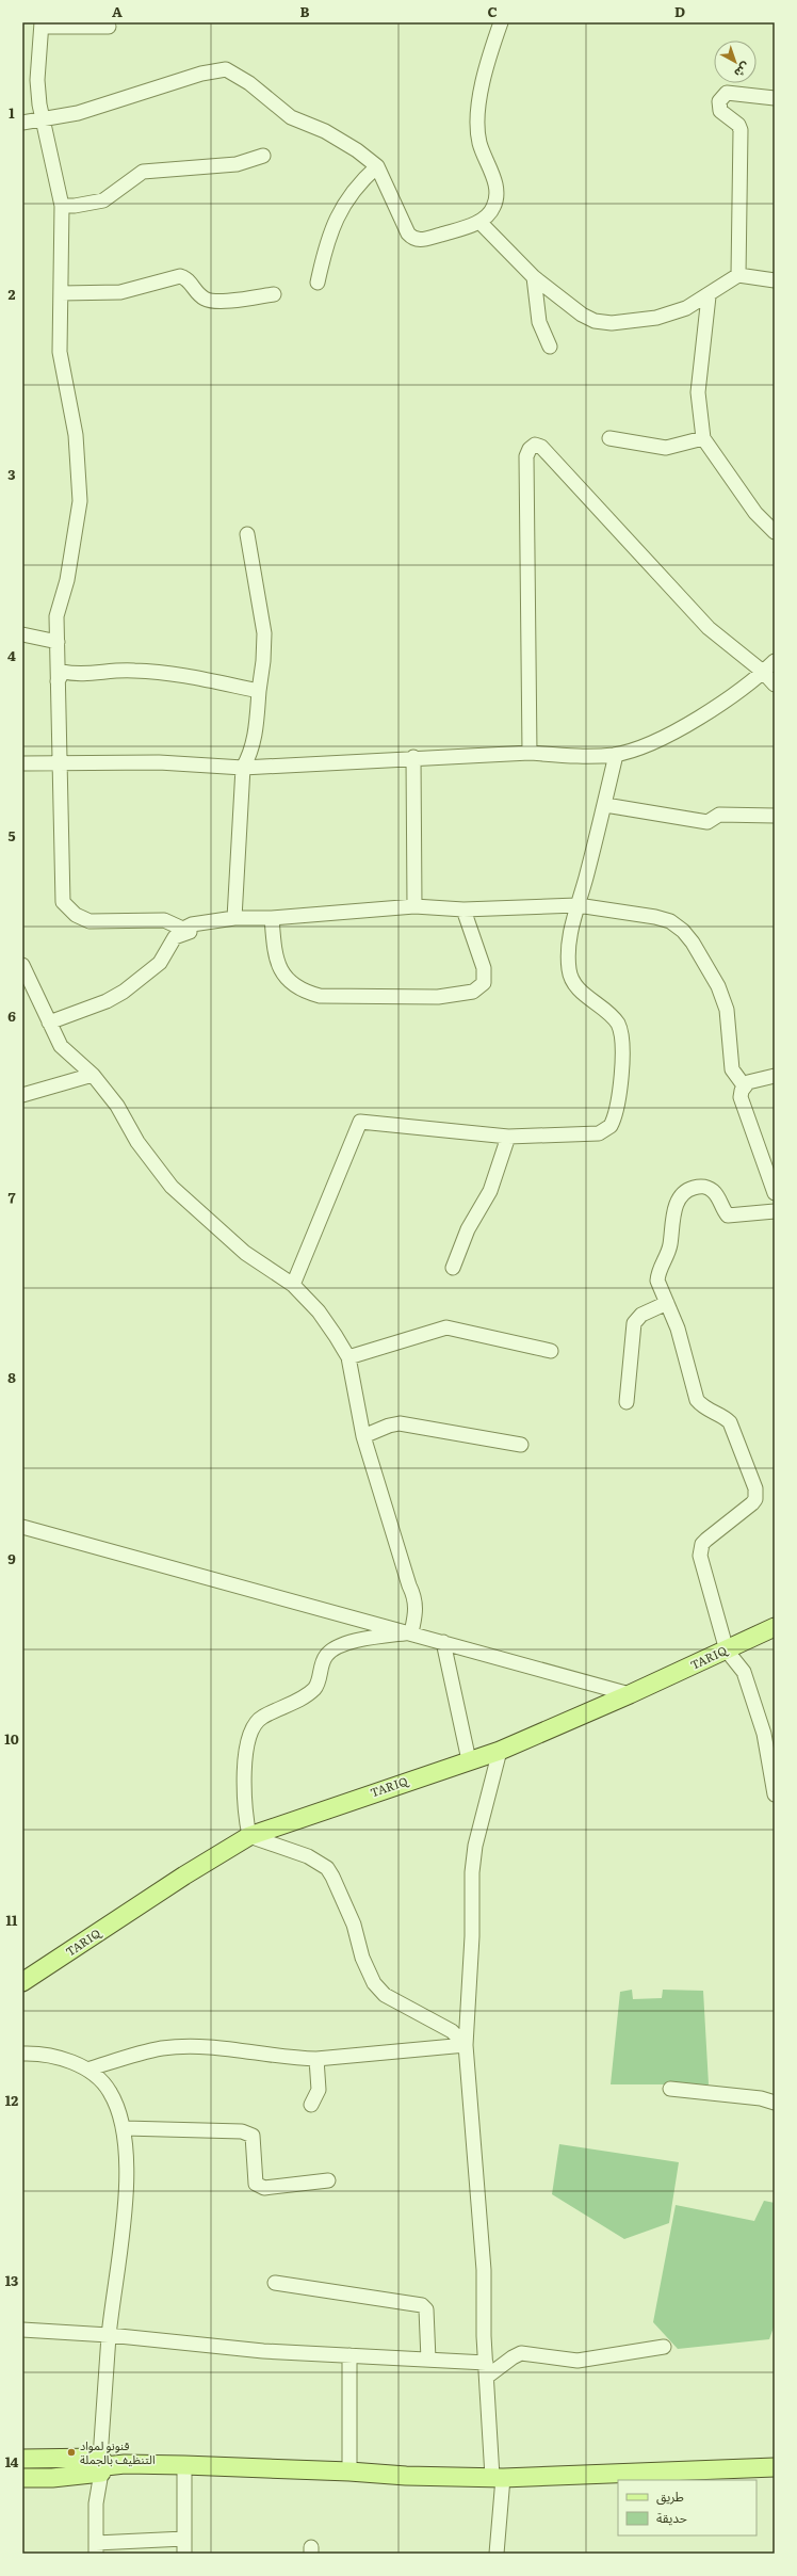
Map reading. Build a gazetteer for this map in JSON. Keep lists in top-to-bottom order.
{
  "streets": {
    "main road": ["TARIQ"]
  },
  "places": ["قنونو لمواد التنظيف بالجملة"],
  "legend": ["طريق", "حديقة"],
  "north": "bottom right",
  "grid": {
    "columns": [
      "A",
      "B",
      "C",
      "D"
    ],
    "rows": [
      "1",
      "2",
      "3",
      "4",
      "5",
      "6",
      "7",
      "8",
      "9",
      "10",
      "11",
      "12",
      "13",
      "14"
    ]
  }
}
